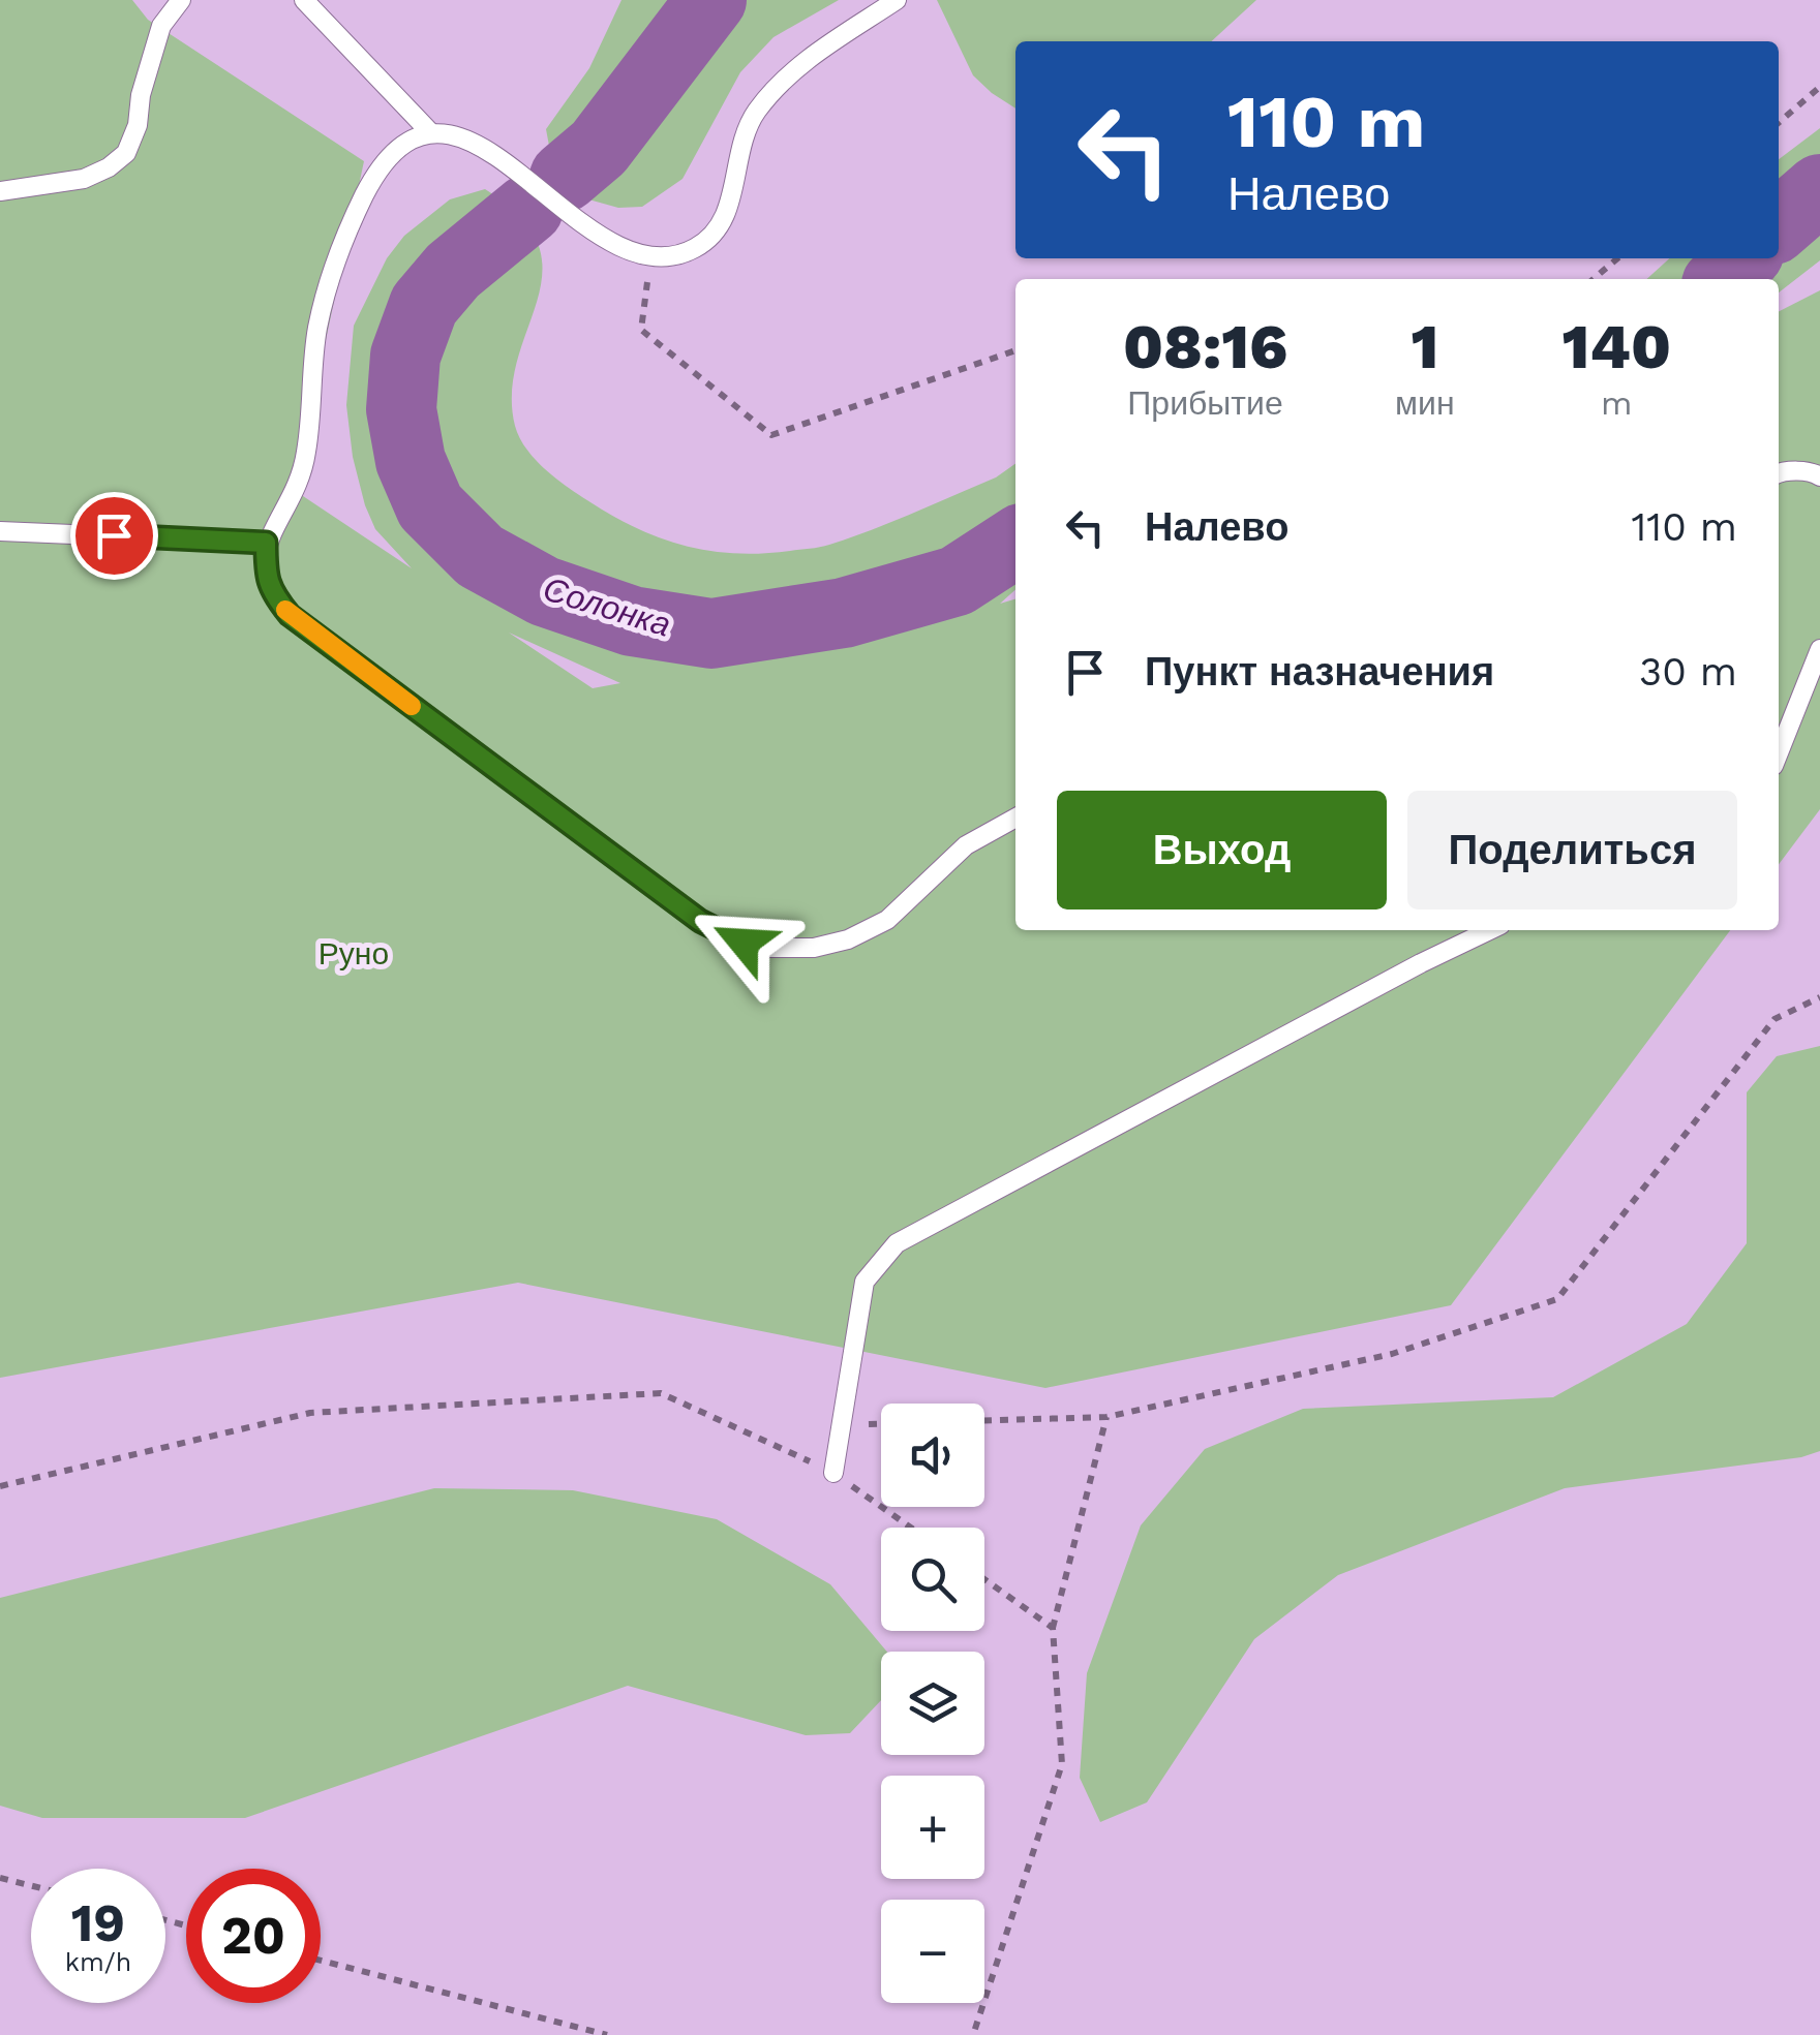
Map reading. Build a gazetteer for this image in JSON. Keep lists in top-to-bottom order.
{
  "water": ["Солонка"],
  "parks": ["Руно"],
  "page": {
    "turn": ["110 m", "Налево"],
    "eta": [
      "08:16",
      "Прибытие",
      "1",
      "мин",
      "140",
      "m"
    ],
    "list": [
      {
        "name": "Налево",
        "value": "110 m"
      },
      {
        "name": "Пункт назначения",
        "value": "30 m"
      }
    ],
    "buttons": ["Выход", "Поделиться"],
    "map_buttons": ["+", "−"],
    "speed": "19 km/h",
    "limit": "20"
  }
}
